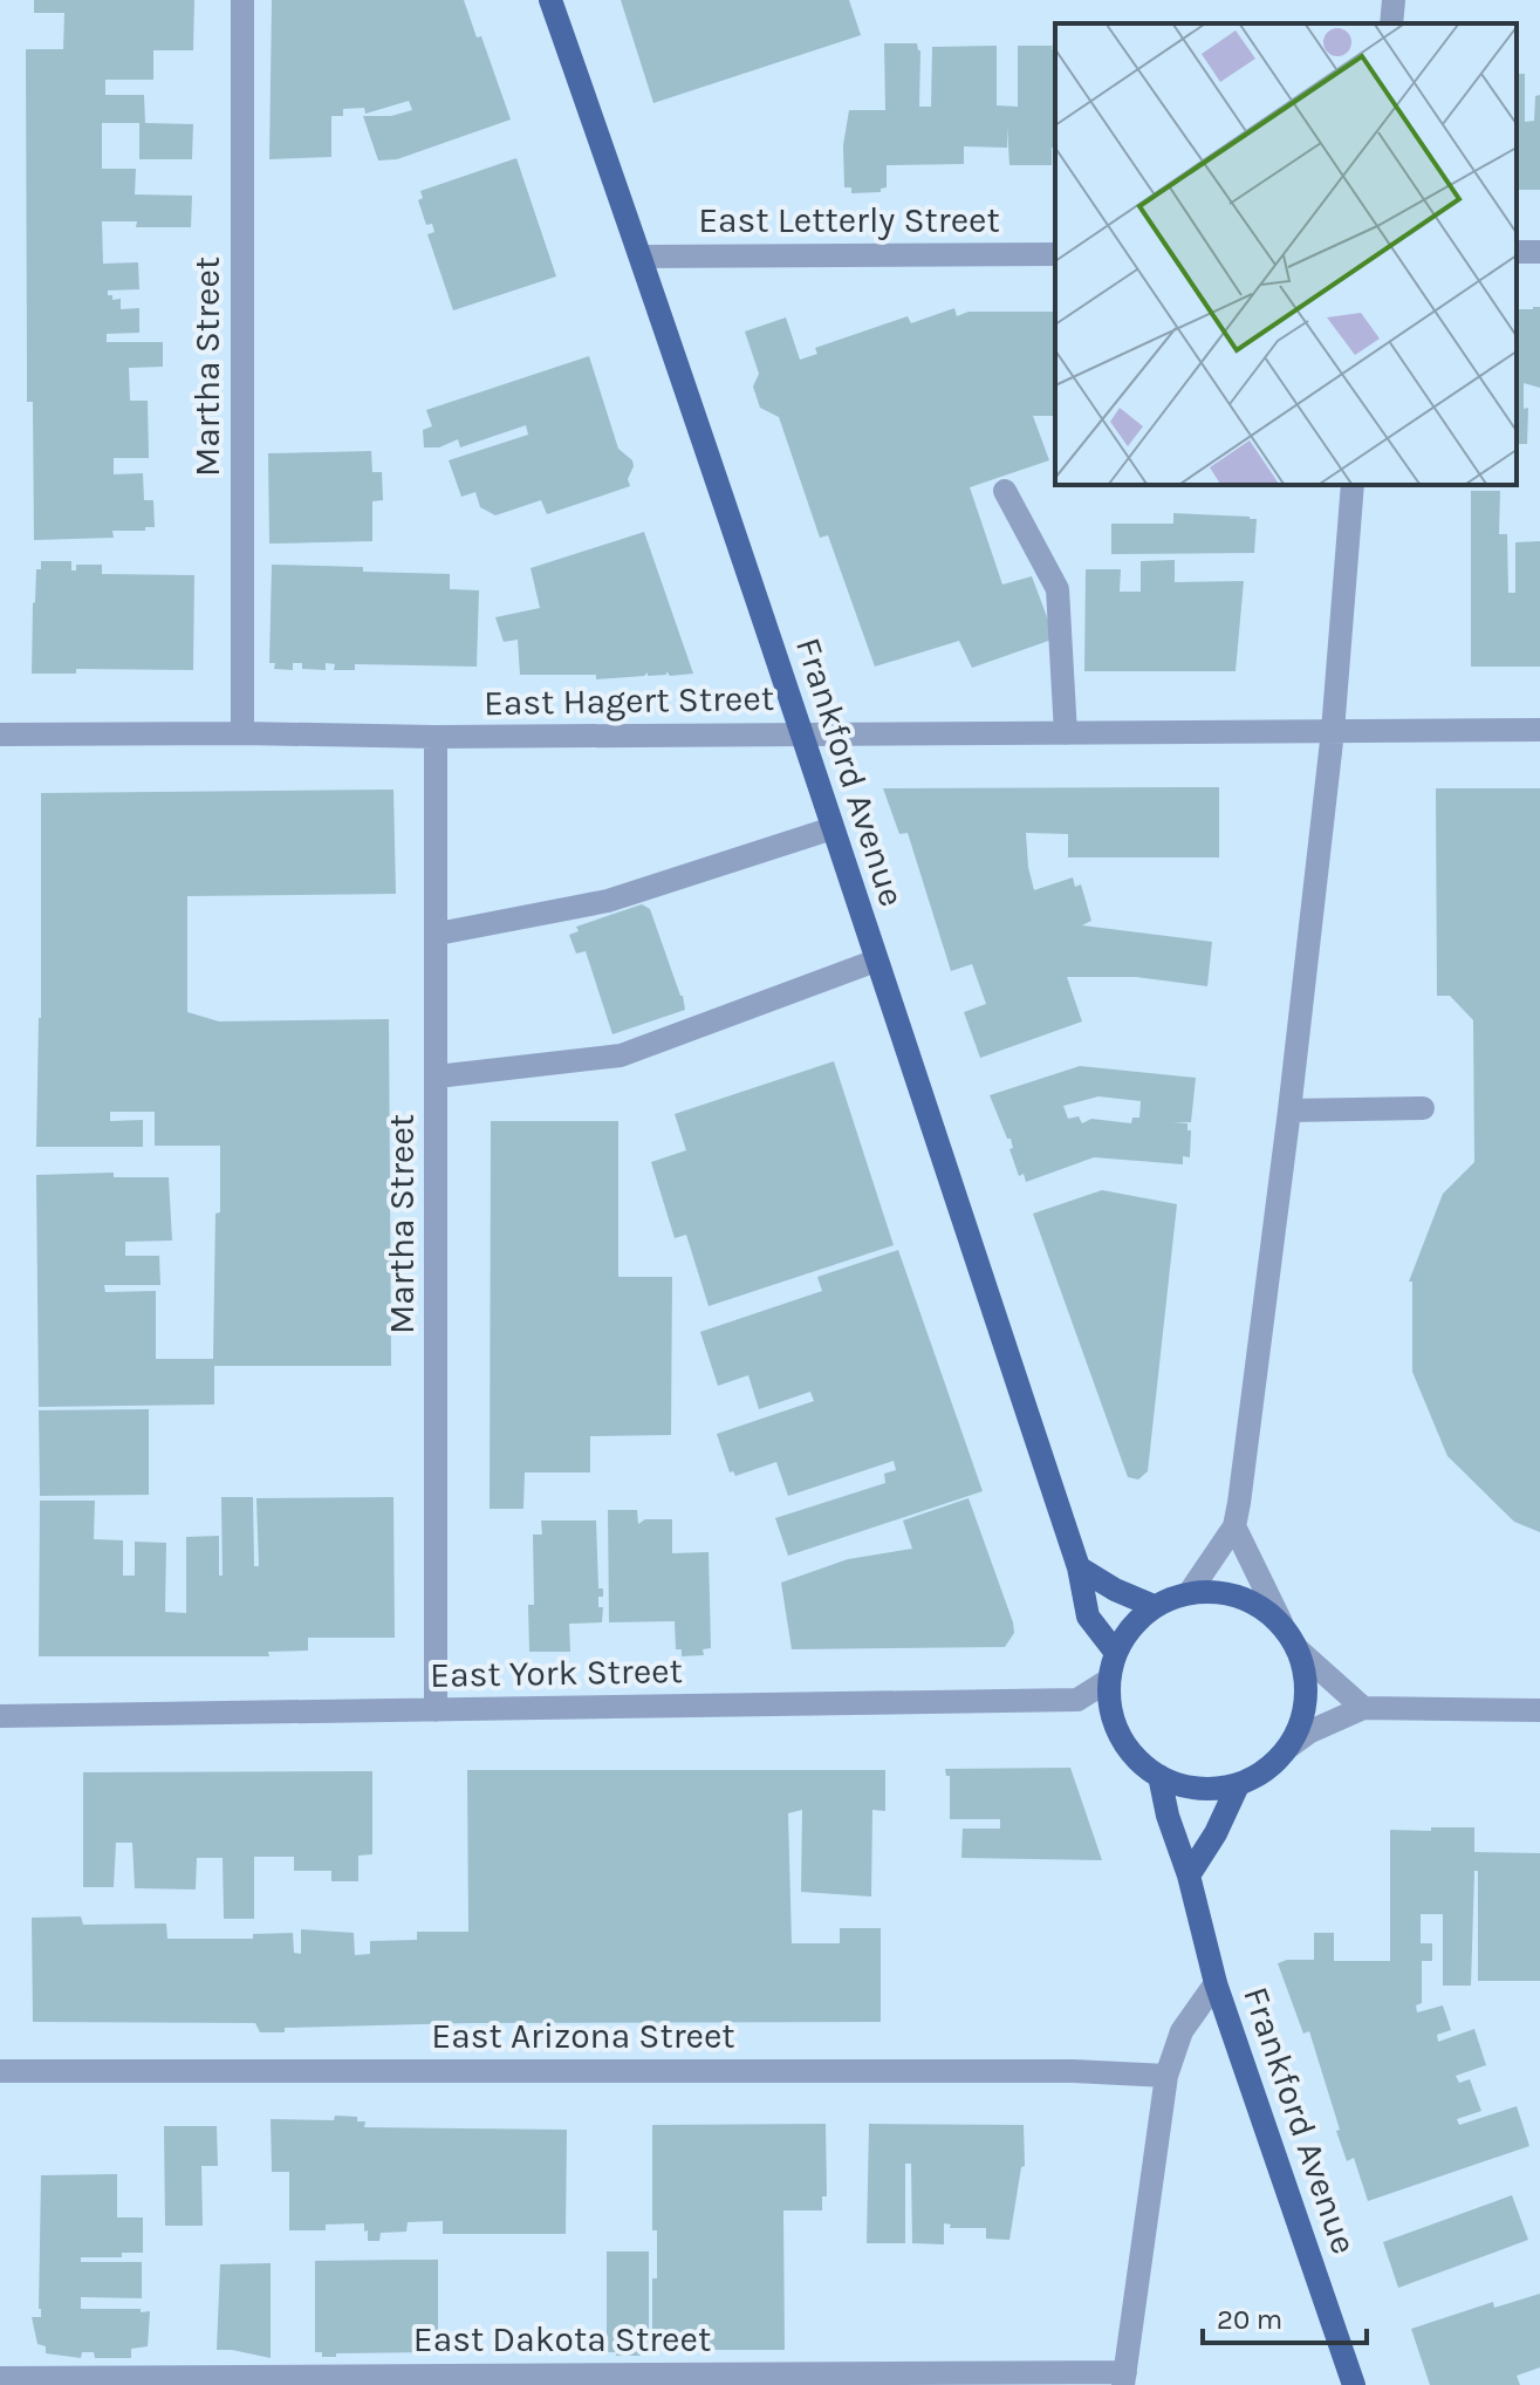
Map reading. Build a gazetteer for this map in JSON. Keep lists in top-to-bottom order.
{
  "streets": {
    "main road": ["Frankford Avenue"],
    "street": [
      "East Letterly Street",
      "Martha Street",
      "East Hagert Street",
      "East York Street",
      "East Arizona Street",
      "East Dakota Street"
    ]
  },
  "crossings": [
    ["East Letterly Street", "Frankford Avenue"],
    ["Martha Street", "East Hagert Street"],
    ["Martha Street", "East York Street"],
    ["East Hagert Street", "Frankford Avenue"],
    ["Frankford Avenue", "East York Street"]
  ],
  "scale_bar": "20 m"
}
